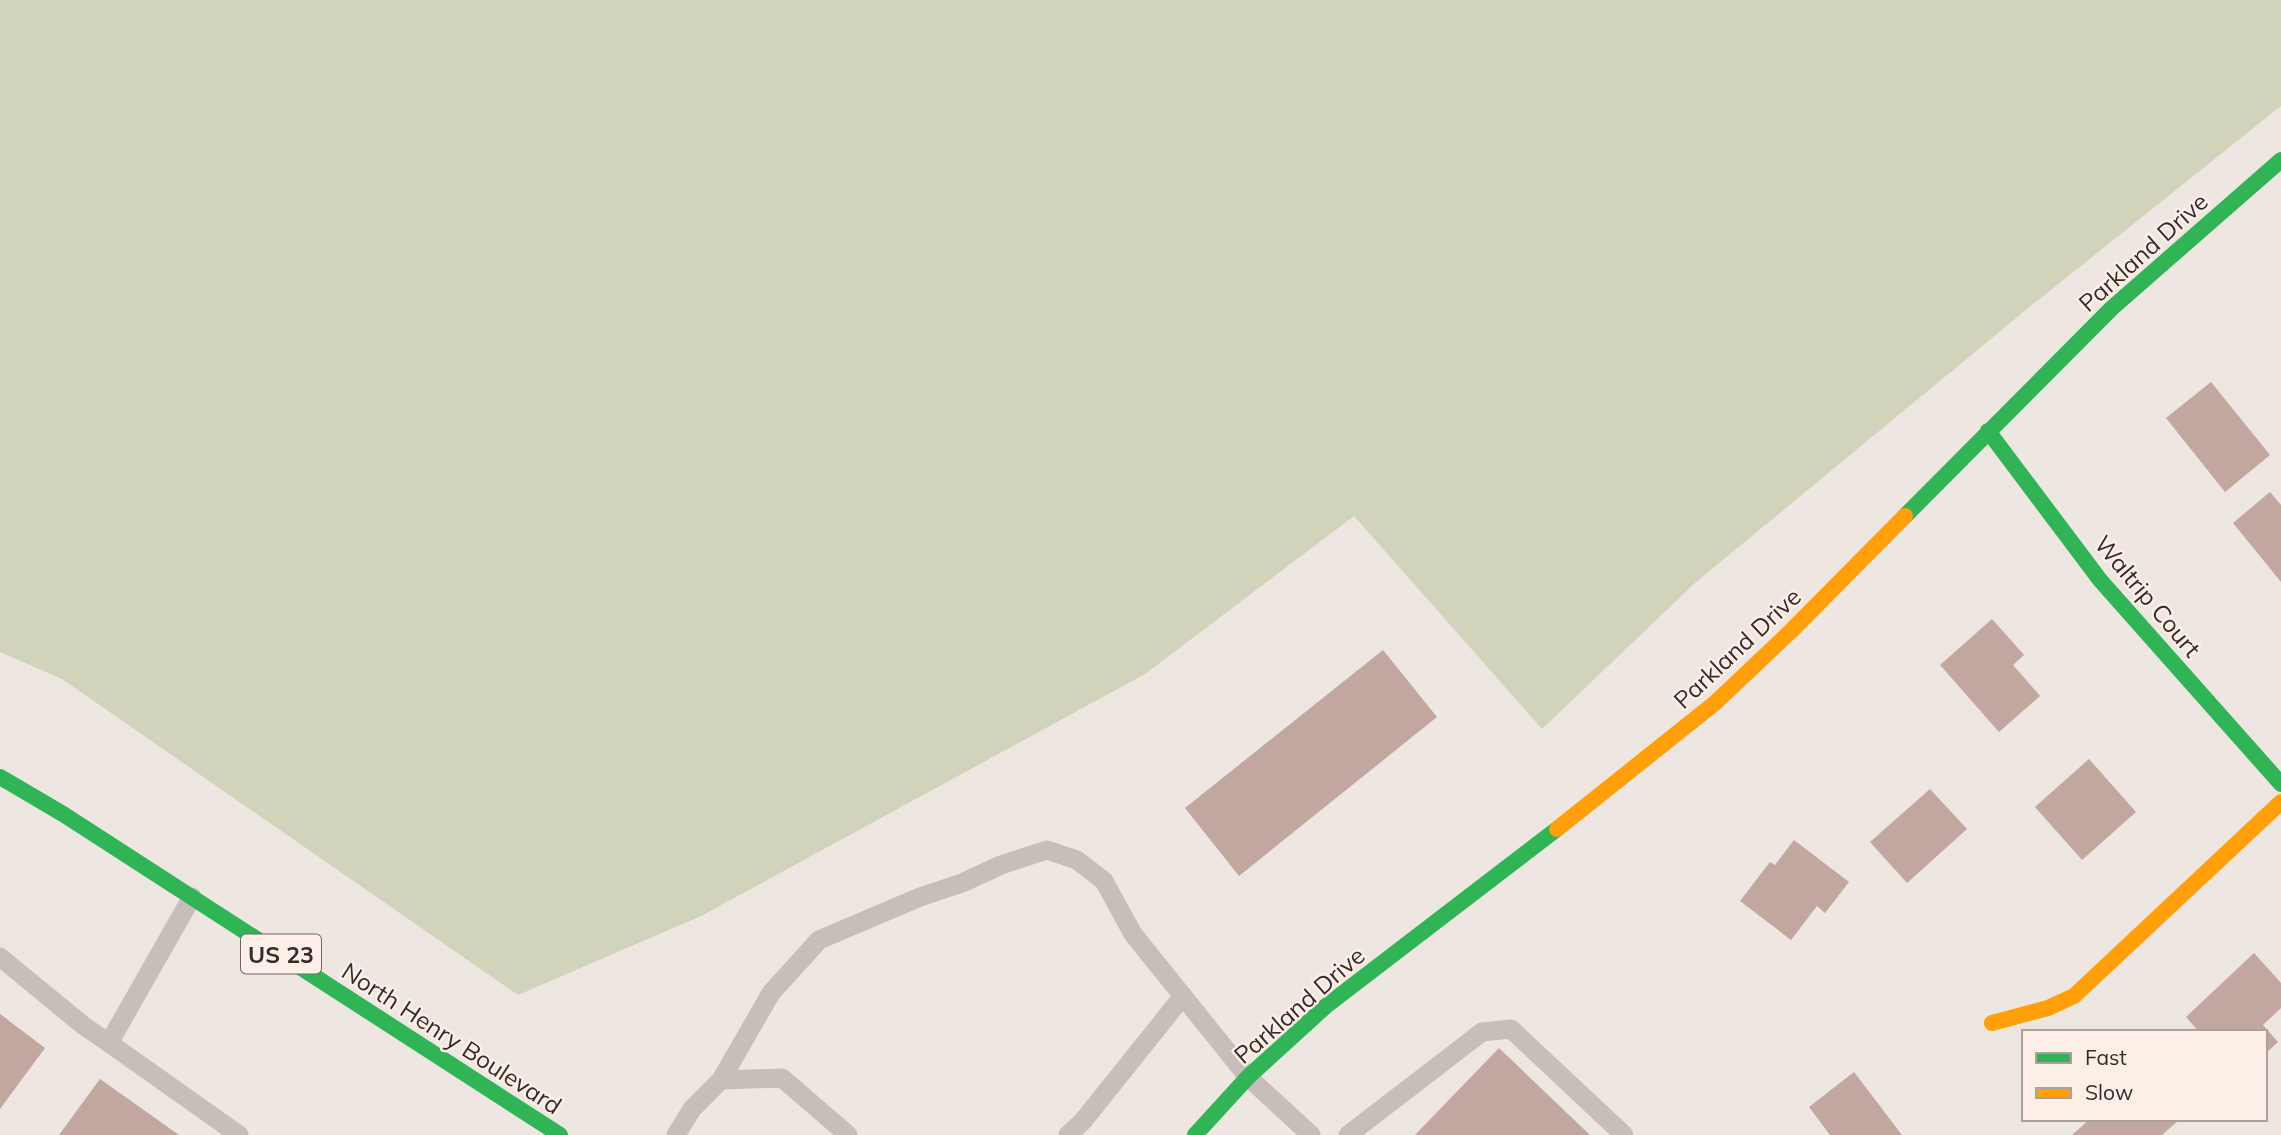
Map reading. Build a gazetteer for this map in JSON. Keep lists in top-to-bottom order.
{
  "streets": {
    "street": [
      "Parkland Drive",
      "Waltrip Court",
      "US 23",
      "North Henry Boulevard"
    ]
  },
  "crossings": [
    ["Parkland Drive", "Waltrip Court"]
  ],
  "legend": ["Fast", "Slow"]
}
